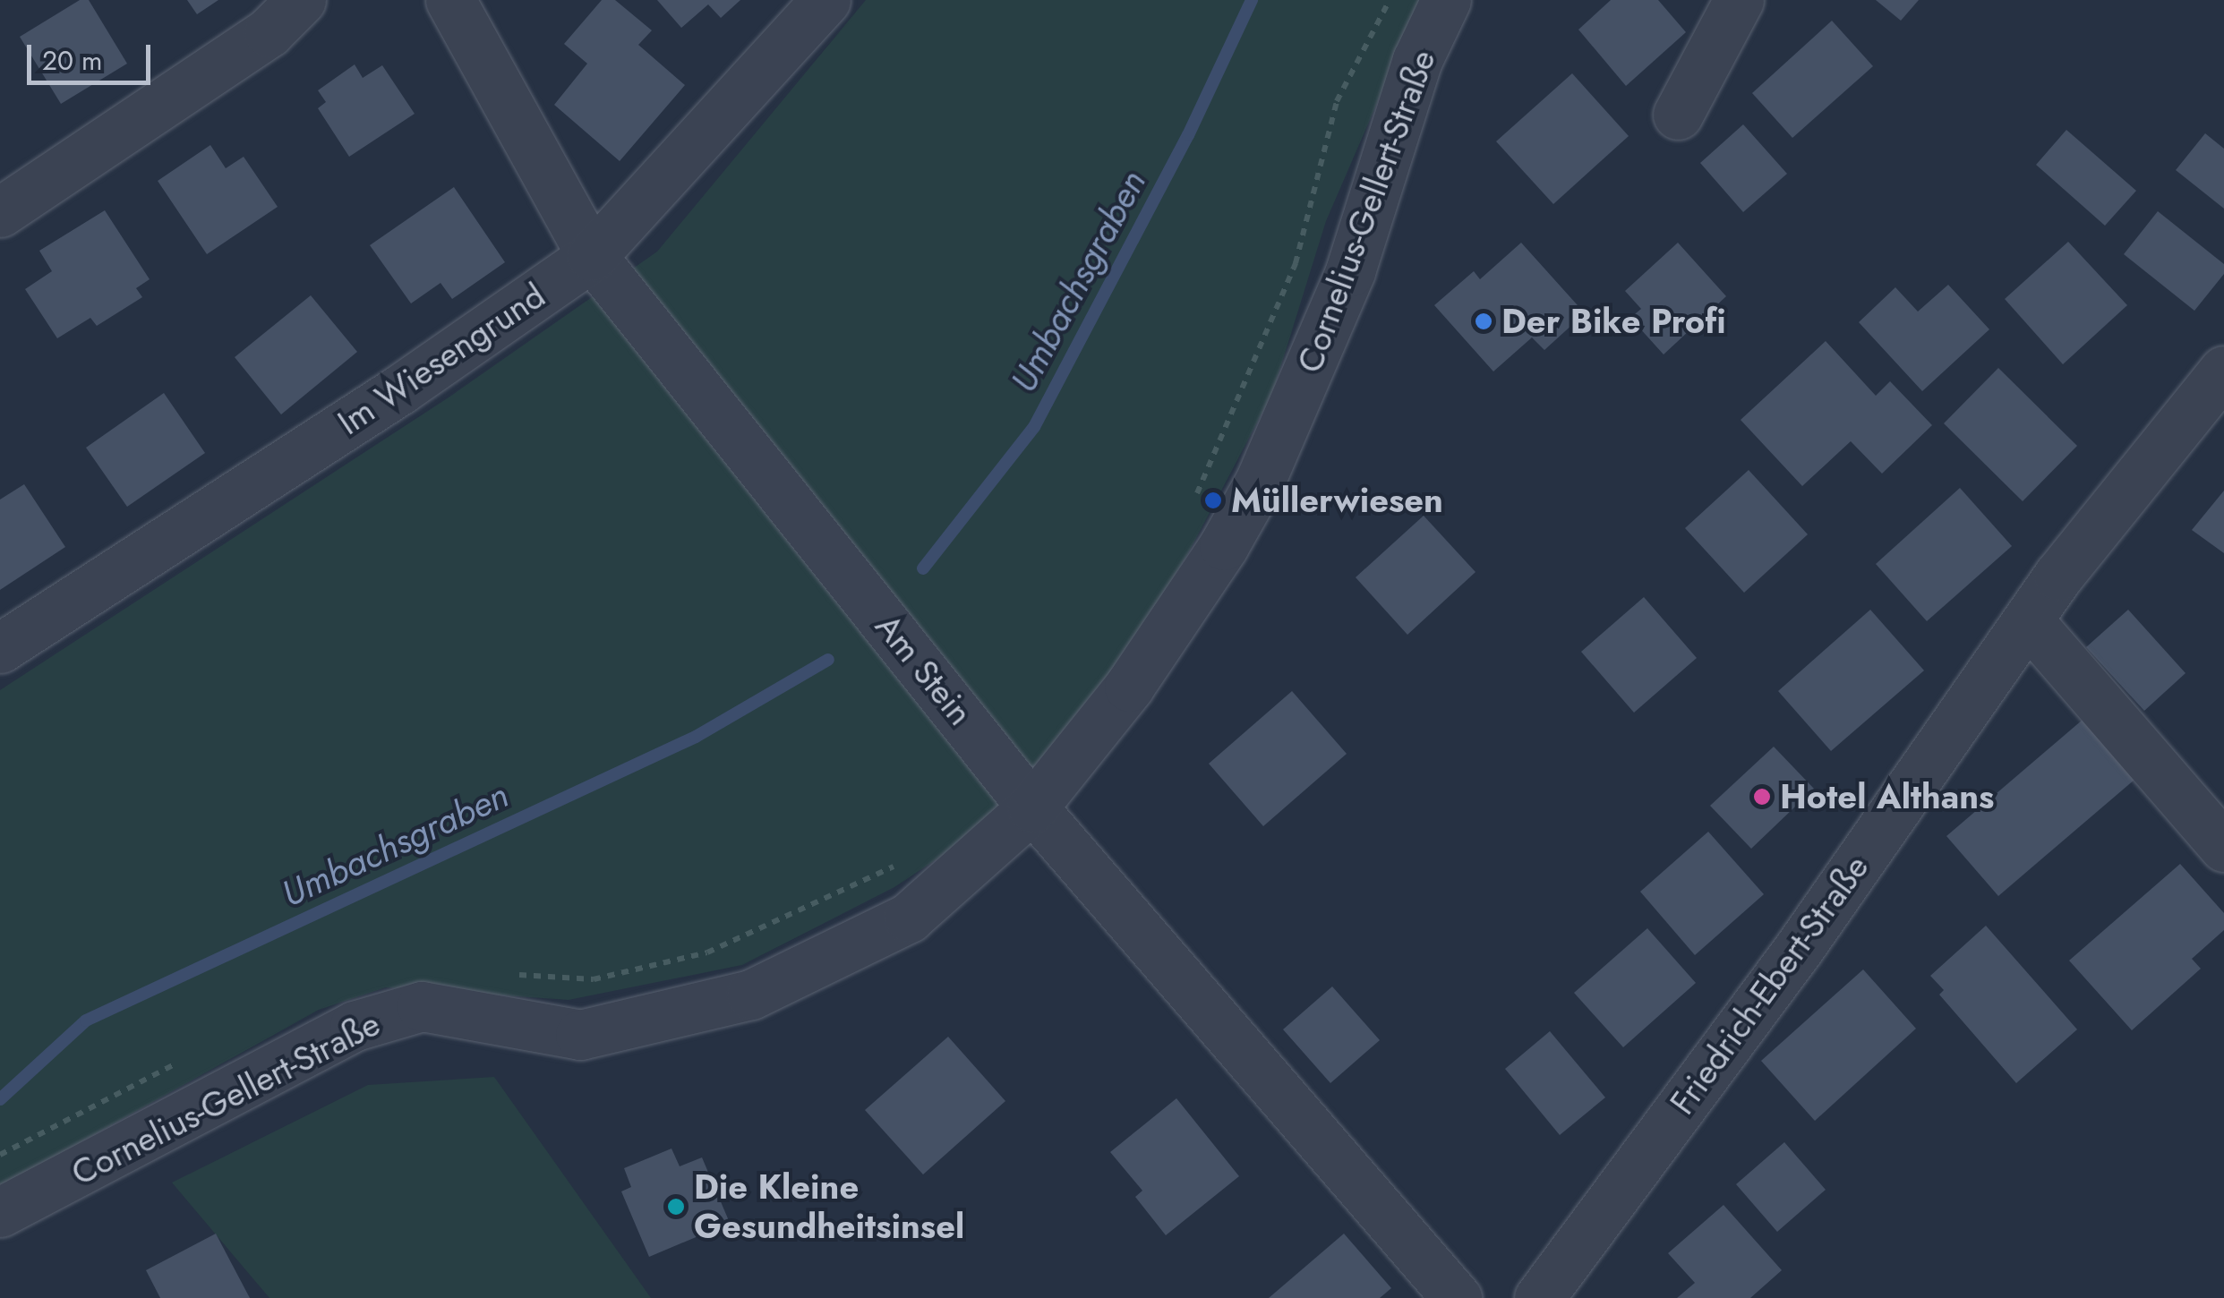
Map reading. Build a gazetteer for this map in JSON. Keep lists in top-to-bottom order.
{
  "streets": {
    "street": [
      "Cornelius-Gellert-Straße",
      "Im Wiesengrund",
      "Am Stein",
      "Friedrich-Ebert-Straße"
    ]
  },
  "crossings": [
    ["Cornelius-Gellert-Straße", "Am Stein"],
    ["Im Wiesengrund", "Am Stein"]
  ],
  "water": ["Umbachsgraben"],
  "places": [
    "Der Bike Profi",
    "Müllerwiesen",
    "Hotel Althans",
    "Die Kleine Gesundheitsinsel"
  ],
  "scale_bar": "20 m"
}
